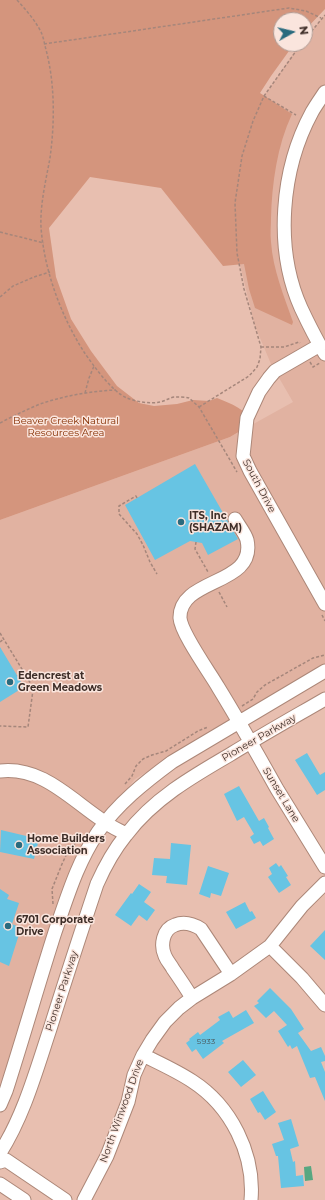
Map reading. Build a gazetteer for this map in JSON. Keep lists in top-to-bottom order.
{
  "streets": {
    "street": [
      "South Drive",
      "Pioneer Parkway",
      "Sunset Lane",
      "North Winwood Drive"
    ]
  },
  "crossings": [
    ["Pioneer Parkway", "Sunset Lane"]
  ],
  "parks": ["Beaver Creek Natural Resources Area"],
  "places": [
    "ITS, Inc (SHAZAM)",
    "Edencrest at Green Meadows",
    "Home Builders Association",
    "6701 Corporate Drive"
  ],
  "house_numbers": ["5933"],
  "north": "right"
}
